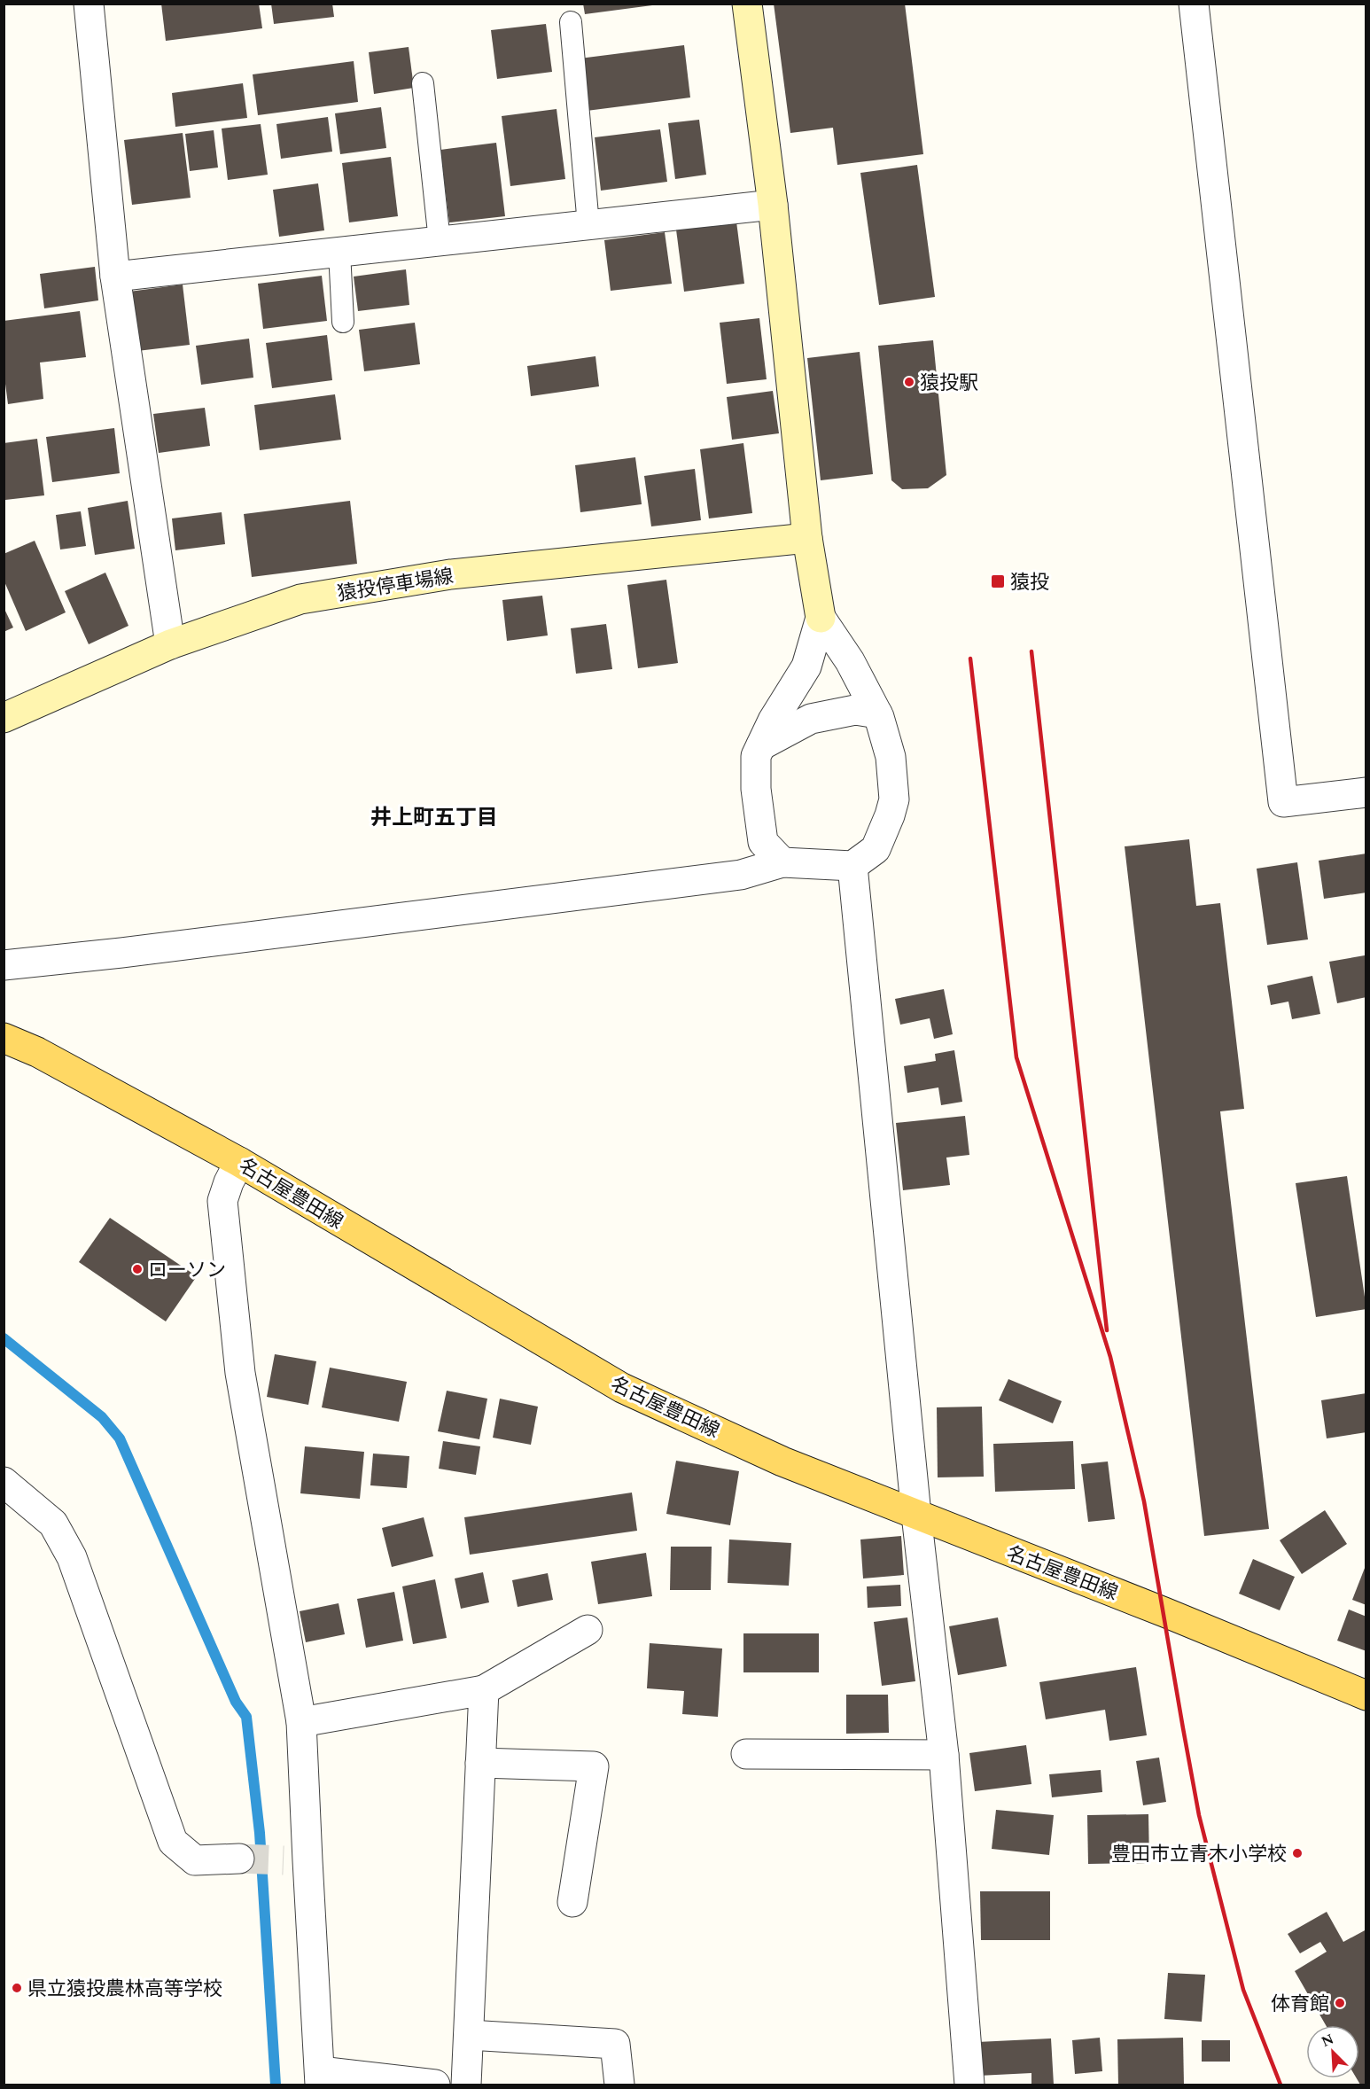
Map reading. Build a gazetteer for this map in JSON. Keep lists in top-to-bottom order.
{
  "streets": {
    "main road": ["猿投停車場線", "名古屋豊田線"]
  },
  "districts": ["井上町五丁目"],
  "places": {
    "other": [
      "猿投駅",
      "ローソン",
      "豊田市立青木小学校",
      "県立猿投農林高等学校",
      "体育館"
    ],
    "transit": ["猿投"]
  },
  "north": "top left"
}
